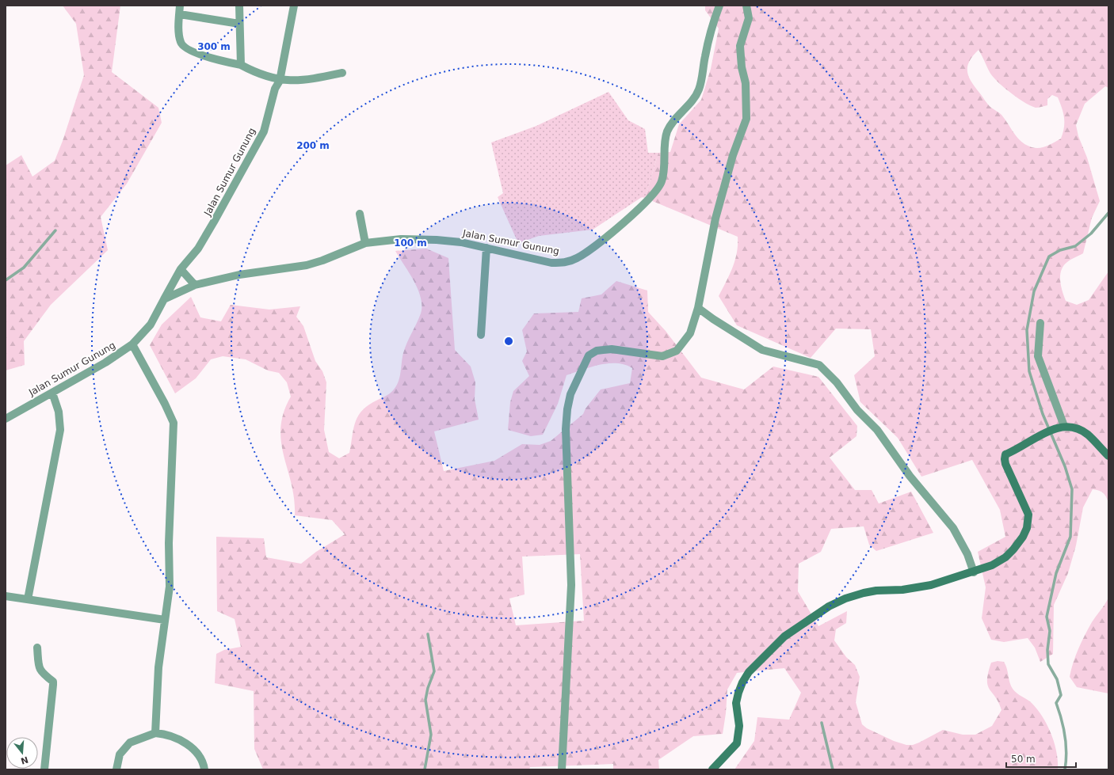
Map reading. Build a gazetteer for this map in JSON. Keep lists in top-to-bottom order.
{
  "streets": {
    "street": ["Jalan Sumur Gunung"]
  },
  "scale_bar": "50 m",
  "north": "bottom",
  "rings": ["300 m", "200 m", "100 m"]
}
